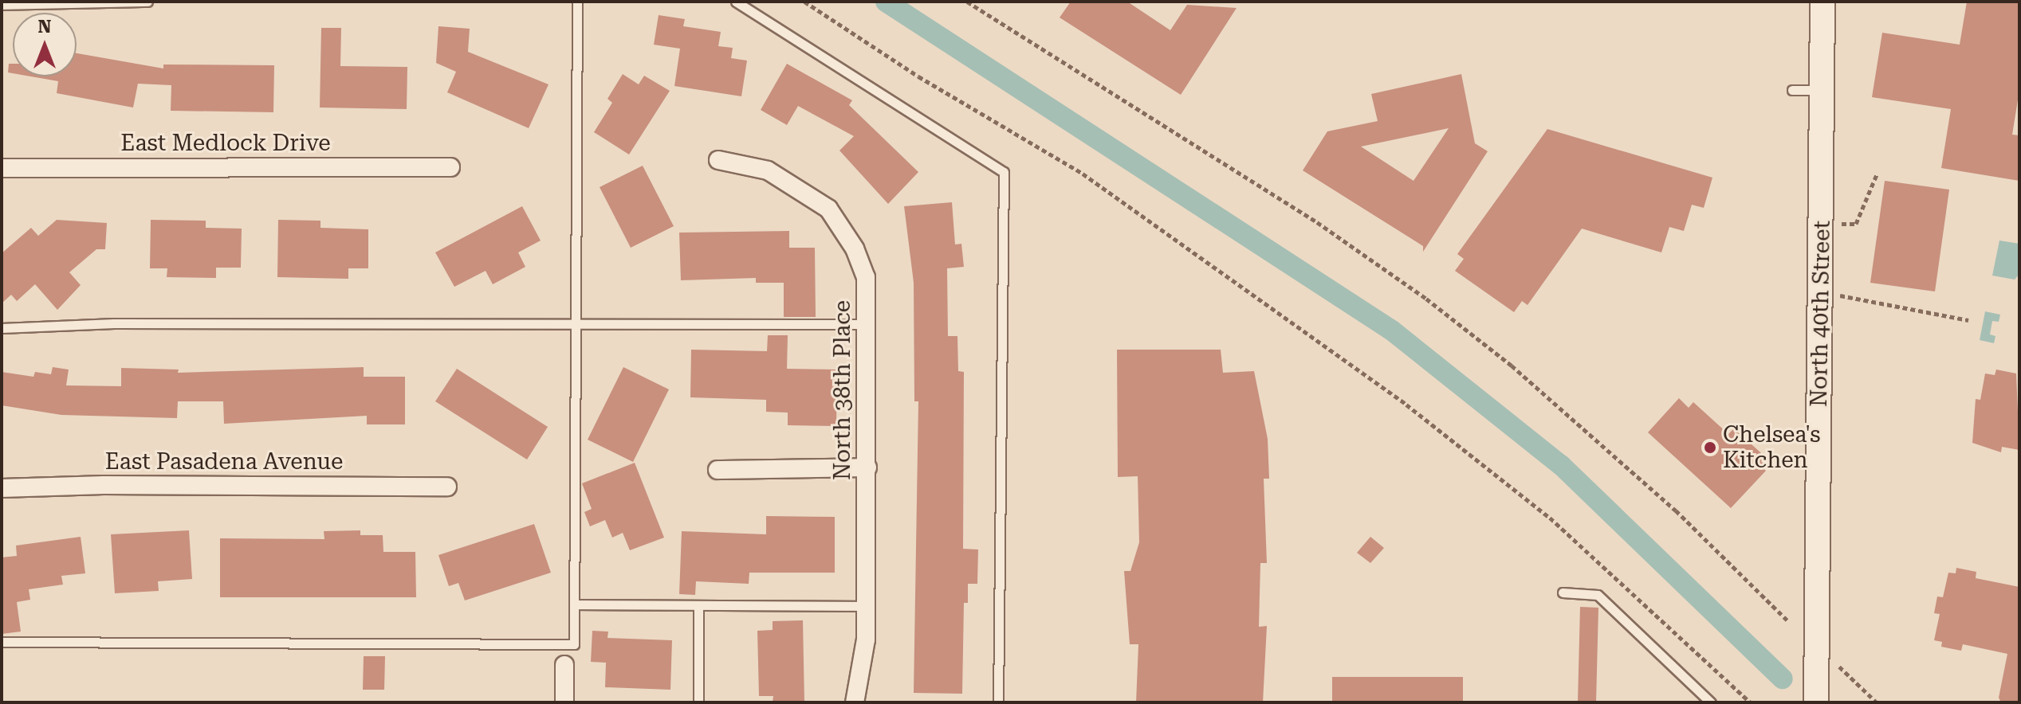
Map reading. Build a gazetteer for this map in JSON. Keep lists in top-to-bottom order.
{
  "streets": {
    "main road": ["North 40th Street"],
    "street": ["East Medlock Drive", "North 38th Place", "East Pasadena Avenue"]
  },
  "places": ["Chelsea's Kitchen"],
  "north": "top"
}
